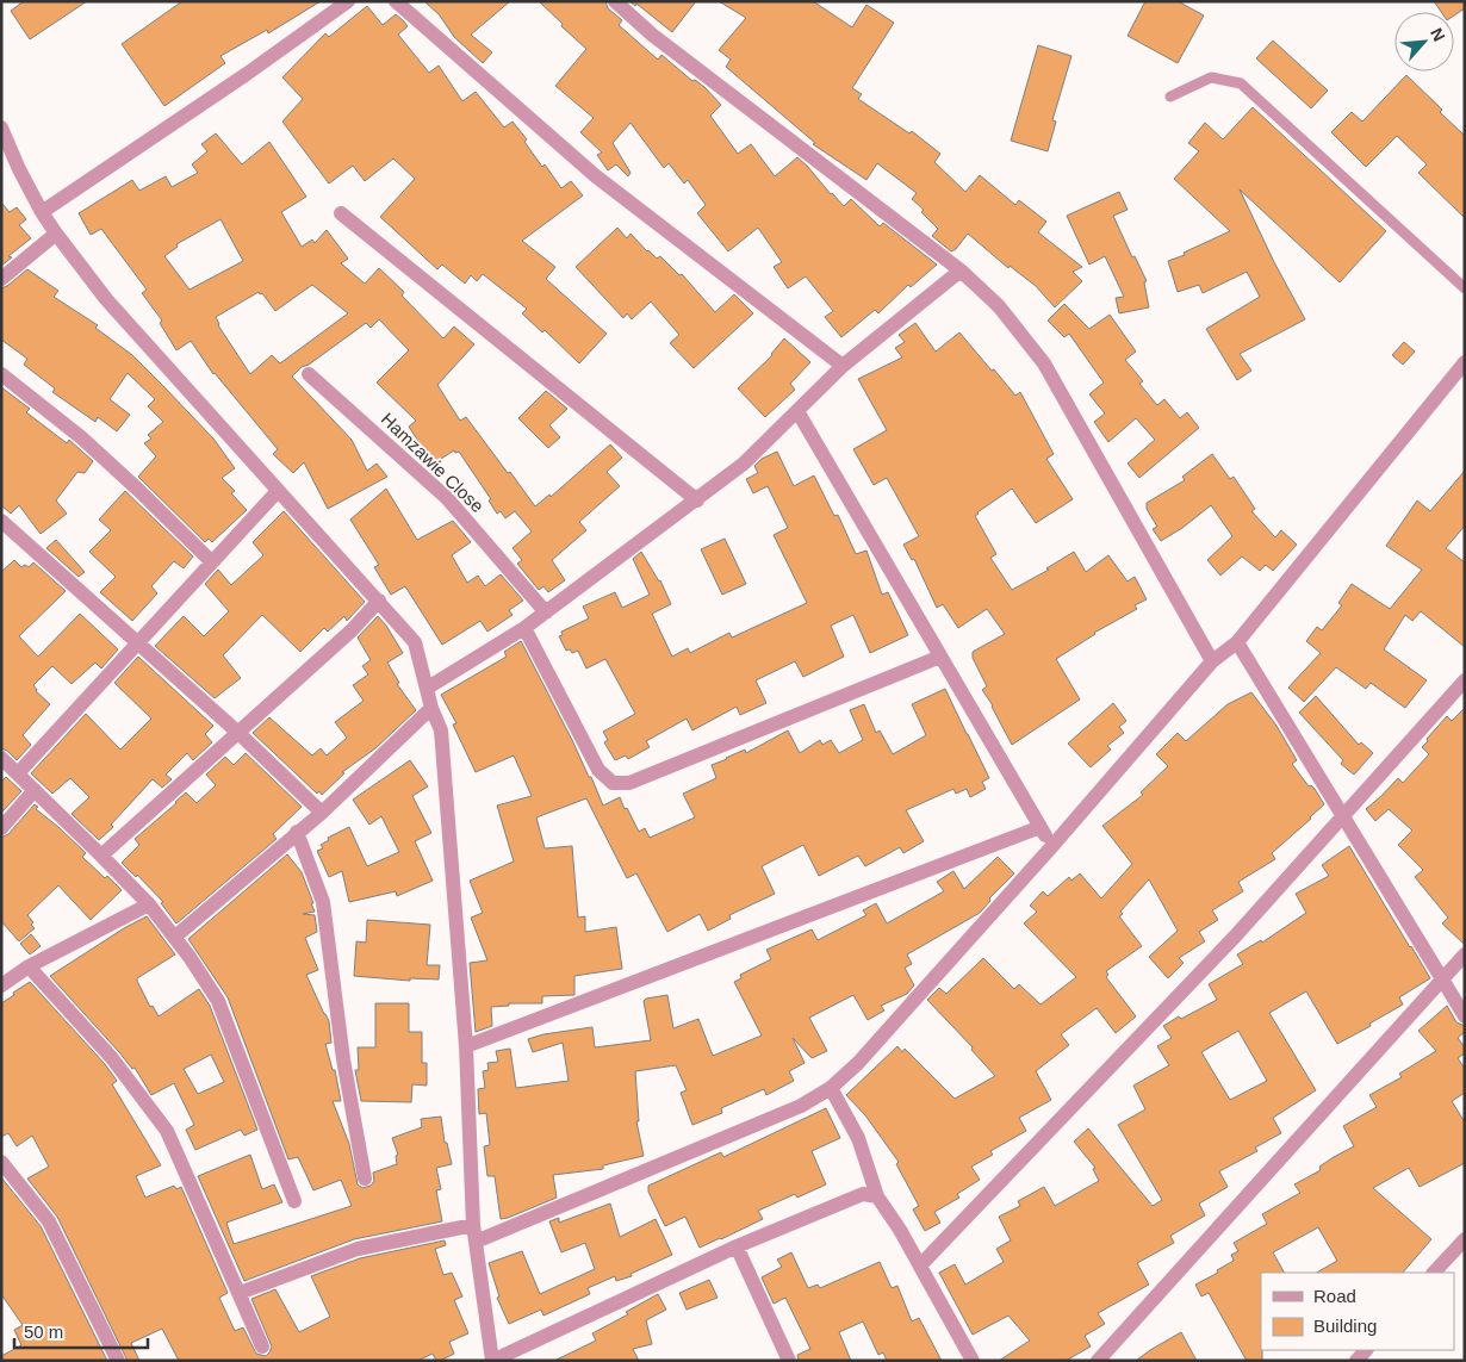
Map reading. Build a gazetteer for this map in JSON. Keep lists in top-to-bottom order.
{
  "streets": {
    "street": ["Hamzawie Close"]
  },
  "legend": ["Road", "Building"],
  "scale_bar": "50 m",
  "north": "top right"
}
